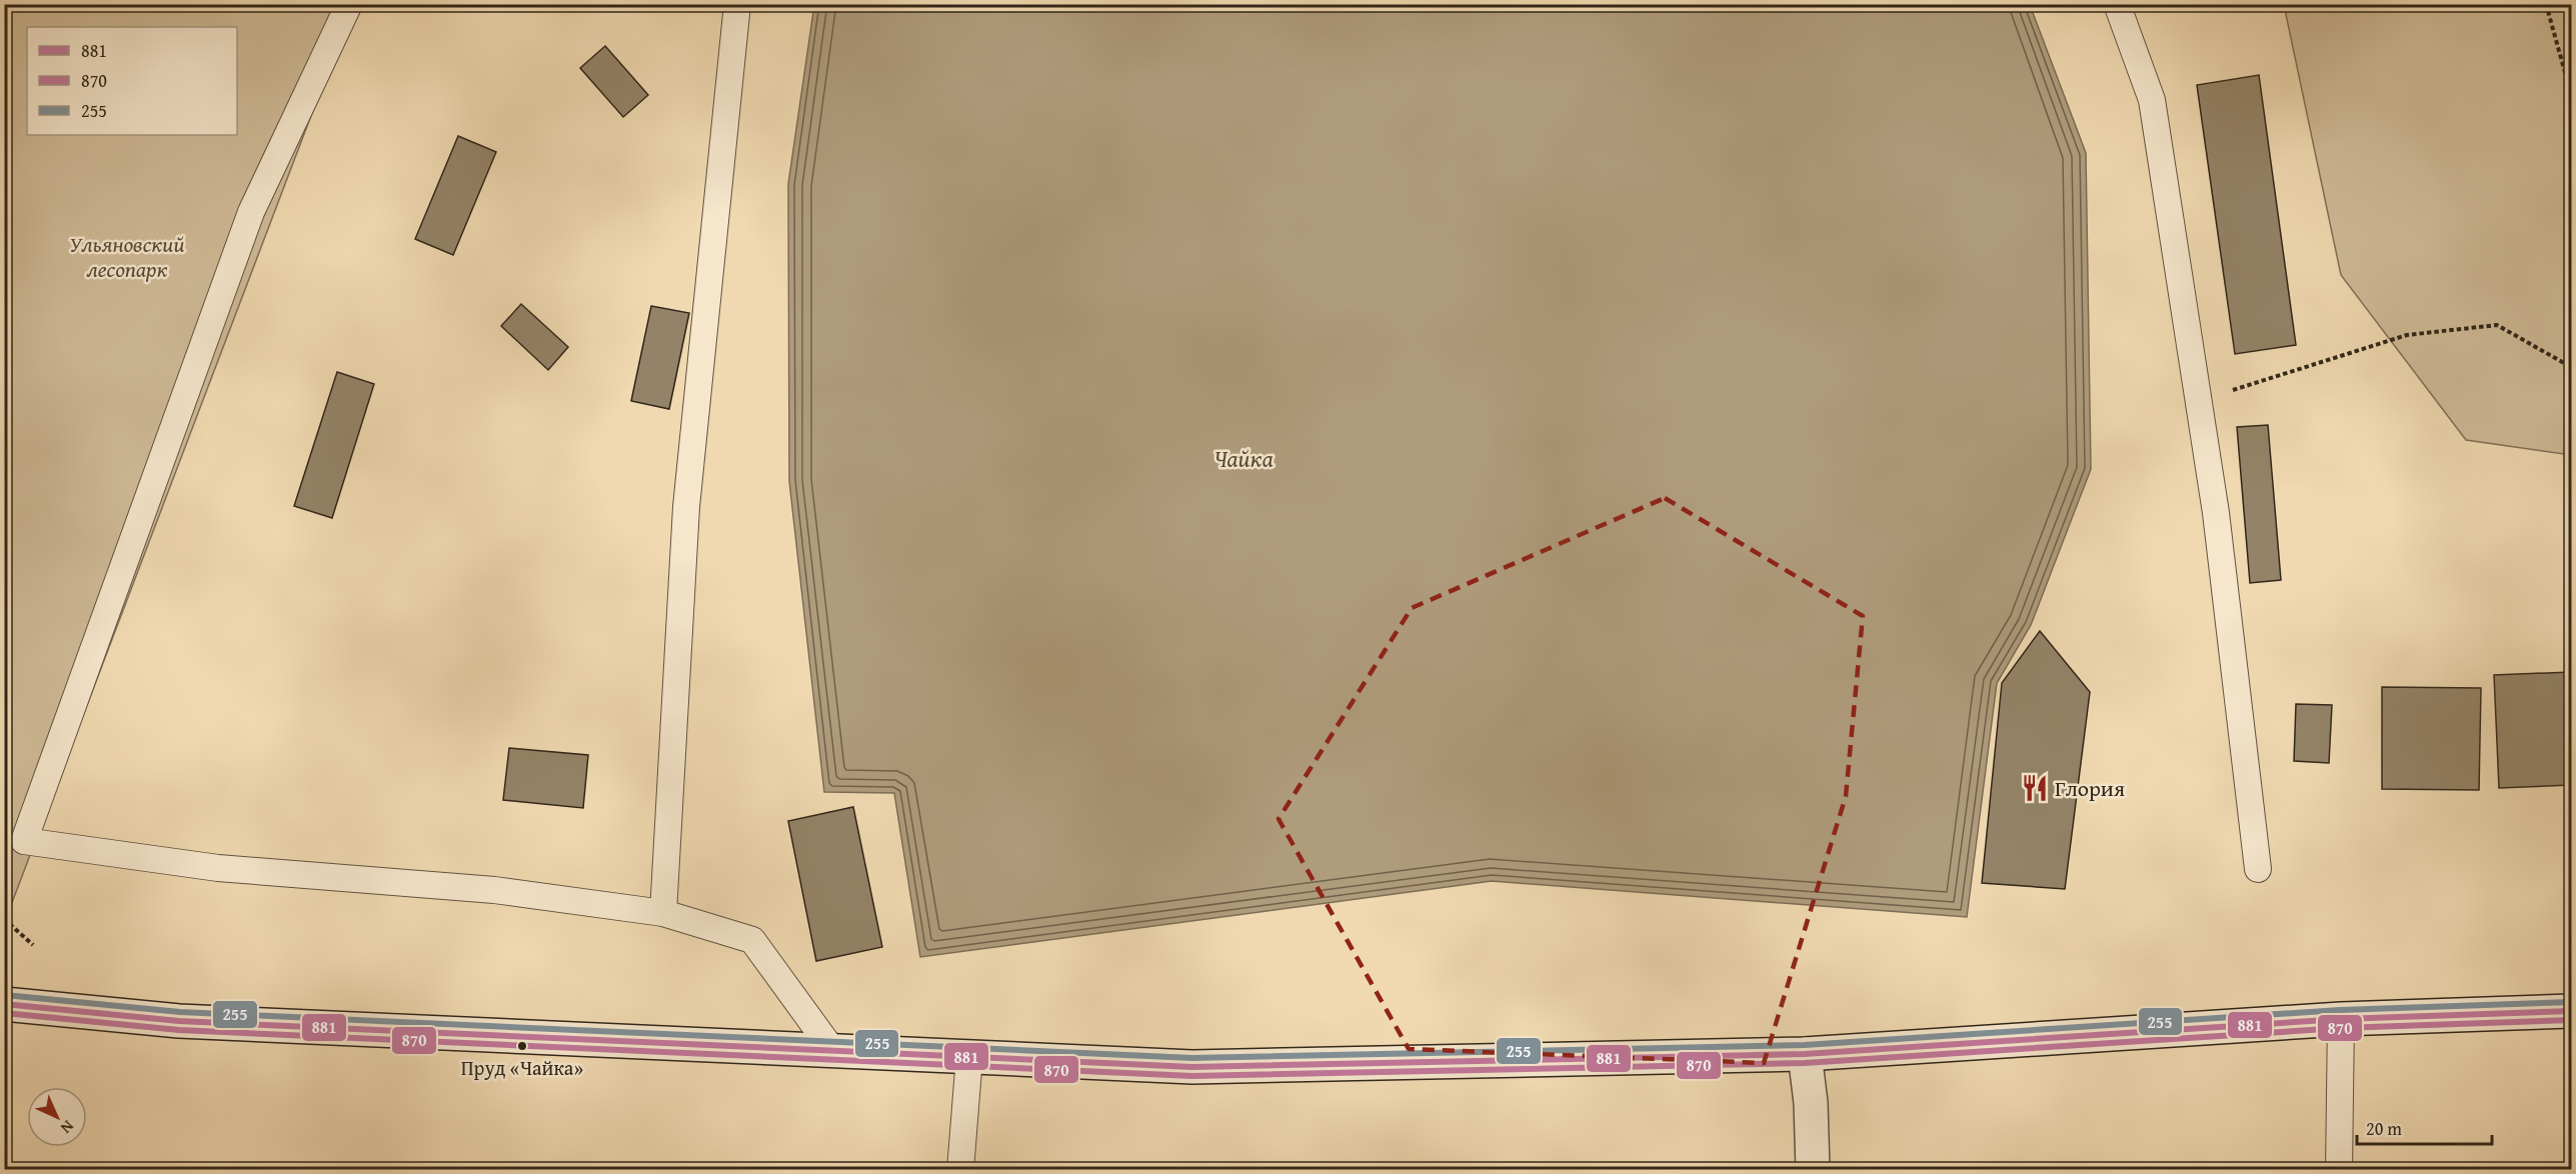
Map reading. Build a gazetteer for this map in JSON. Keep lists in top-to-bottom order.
{
  "water": ["Чайка"],
  "parks": ["Ульяновский лесопарк"],
  "places": {
    "restaurant": ["Глория"],
    "other": ["Пруд «Чайка»"]
  },
  "lines": ["transit line 255", "transit line 881", "transit line 870"],
  "legend": ["881", "870", "255"],
  "scale_bar": "20 m",
  "north": "bottom right"
}
